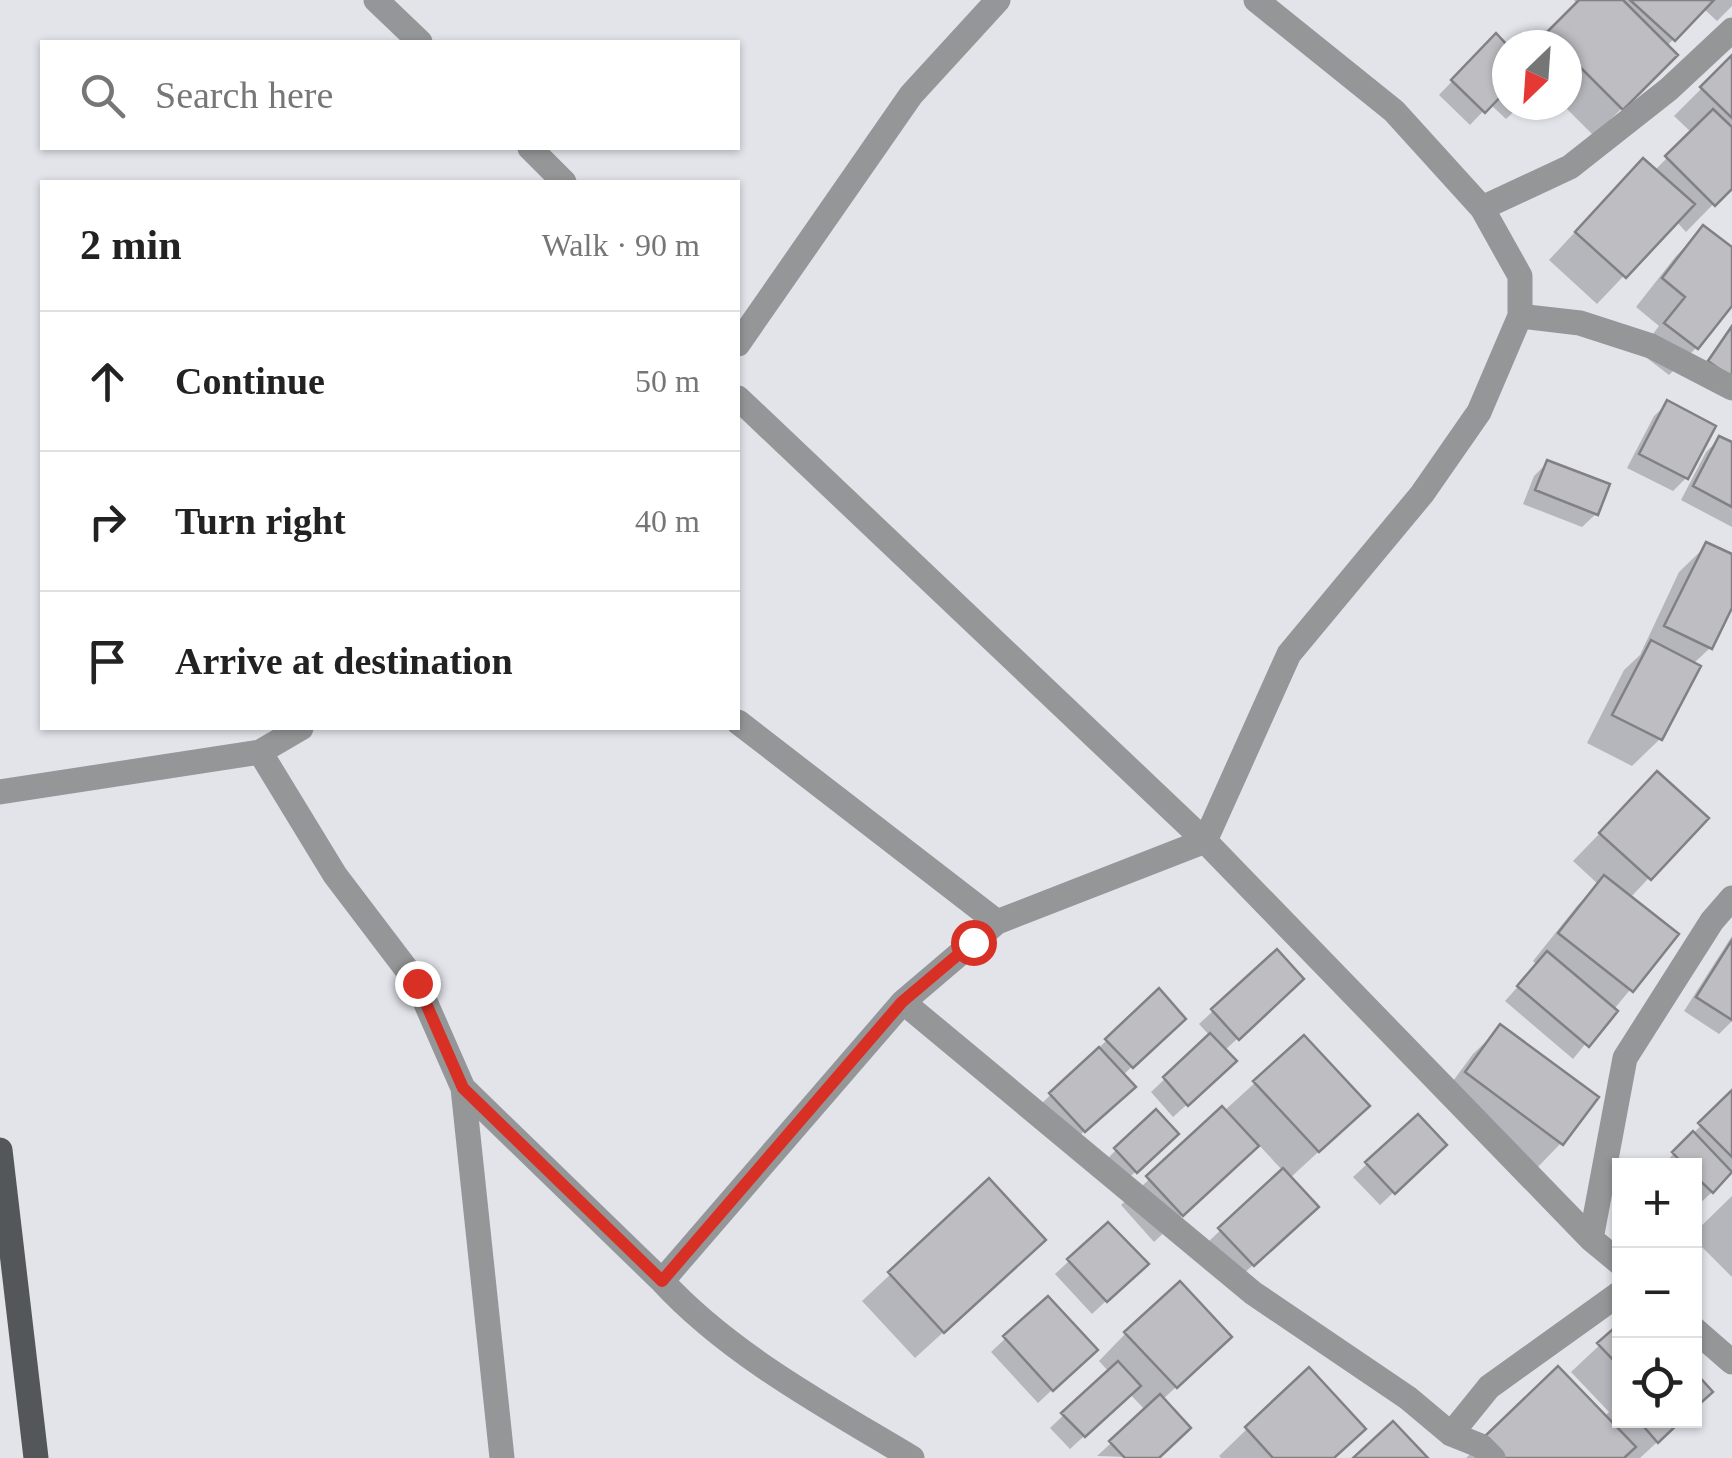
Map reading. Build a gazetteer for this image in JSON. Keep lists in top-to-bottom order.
{
  "north": "bottom left",
  "page": {
    "search": "Search here",
    "heading": ["2 min", "Walk · 90 m"],
    "list": [
      ["Continue", "50 m"],
      ["Turn right", "40 m"],
      "Arrive at destination"
    ],
    "map_buttons": ["+", "−"]
  }
}
